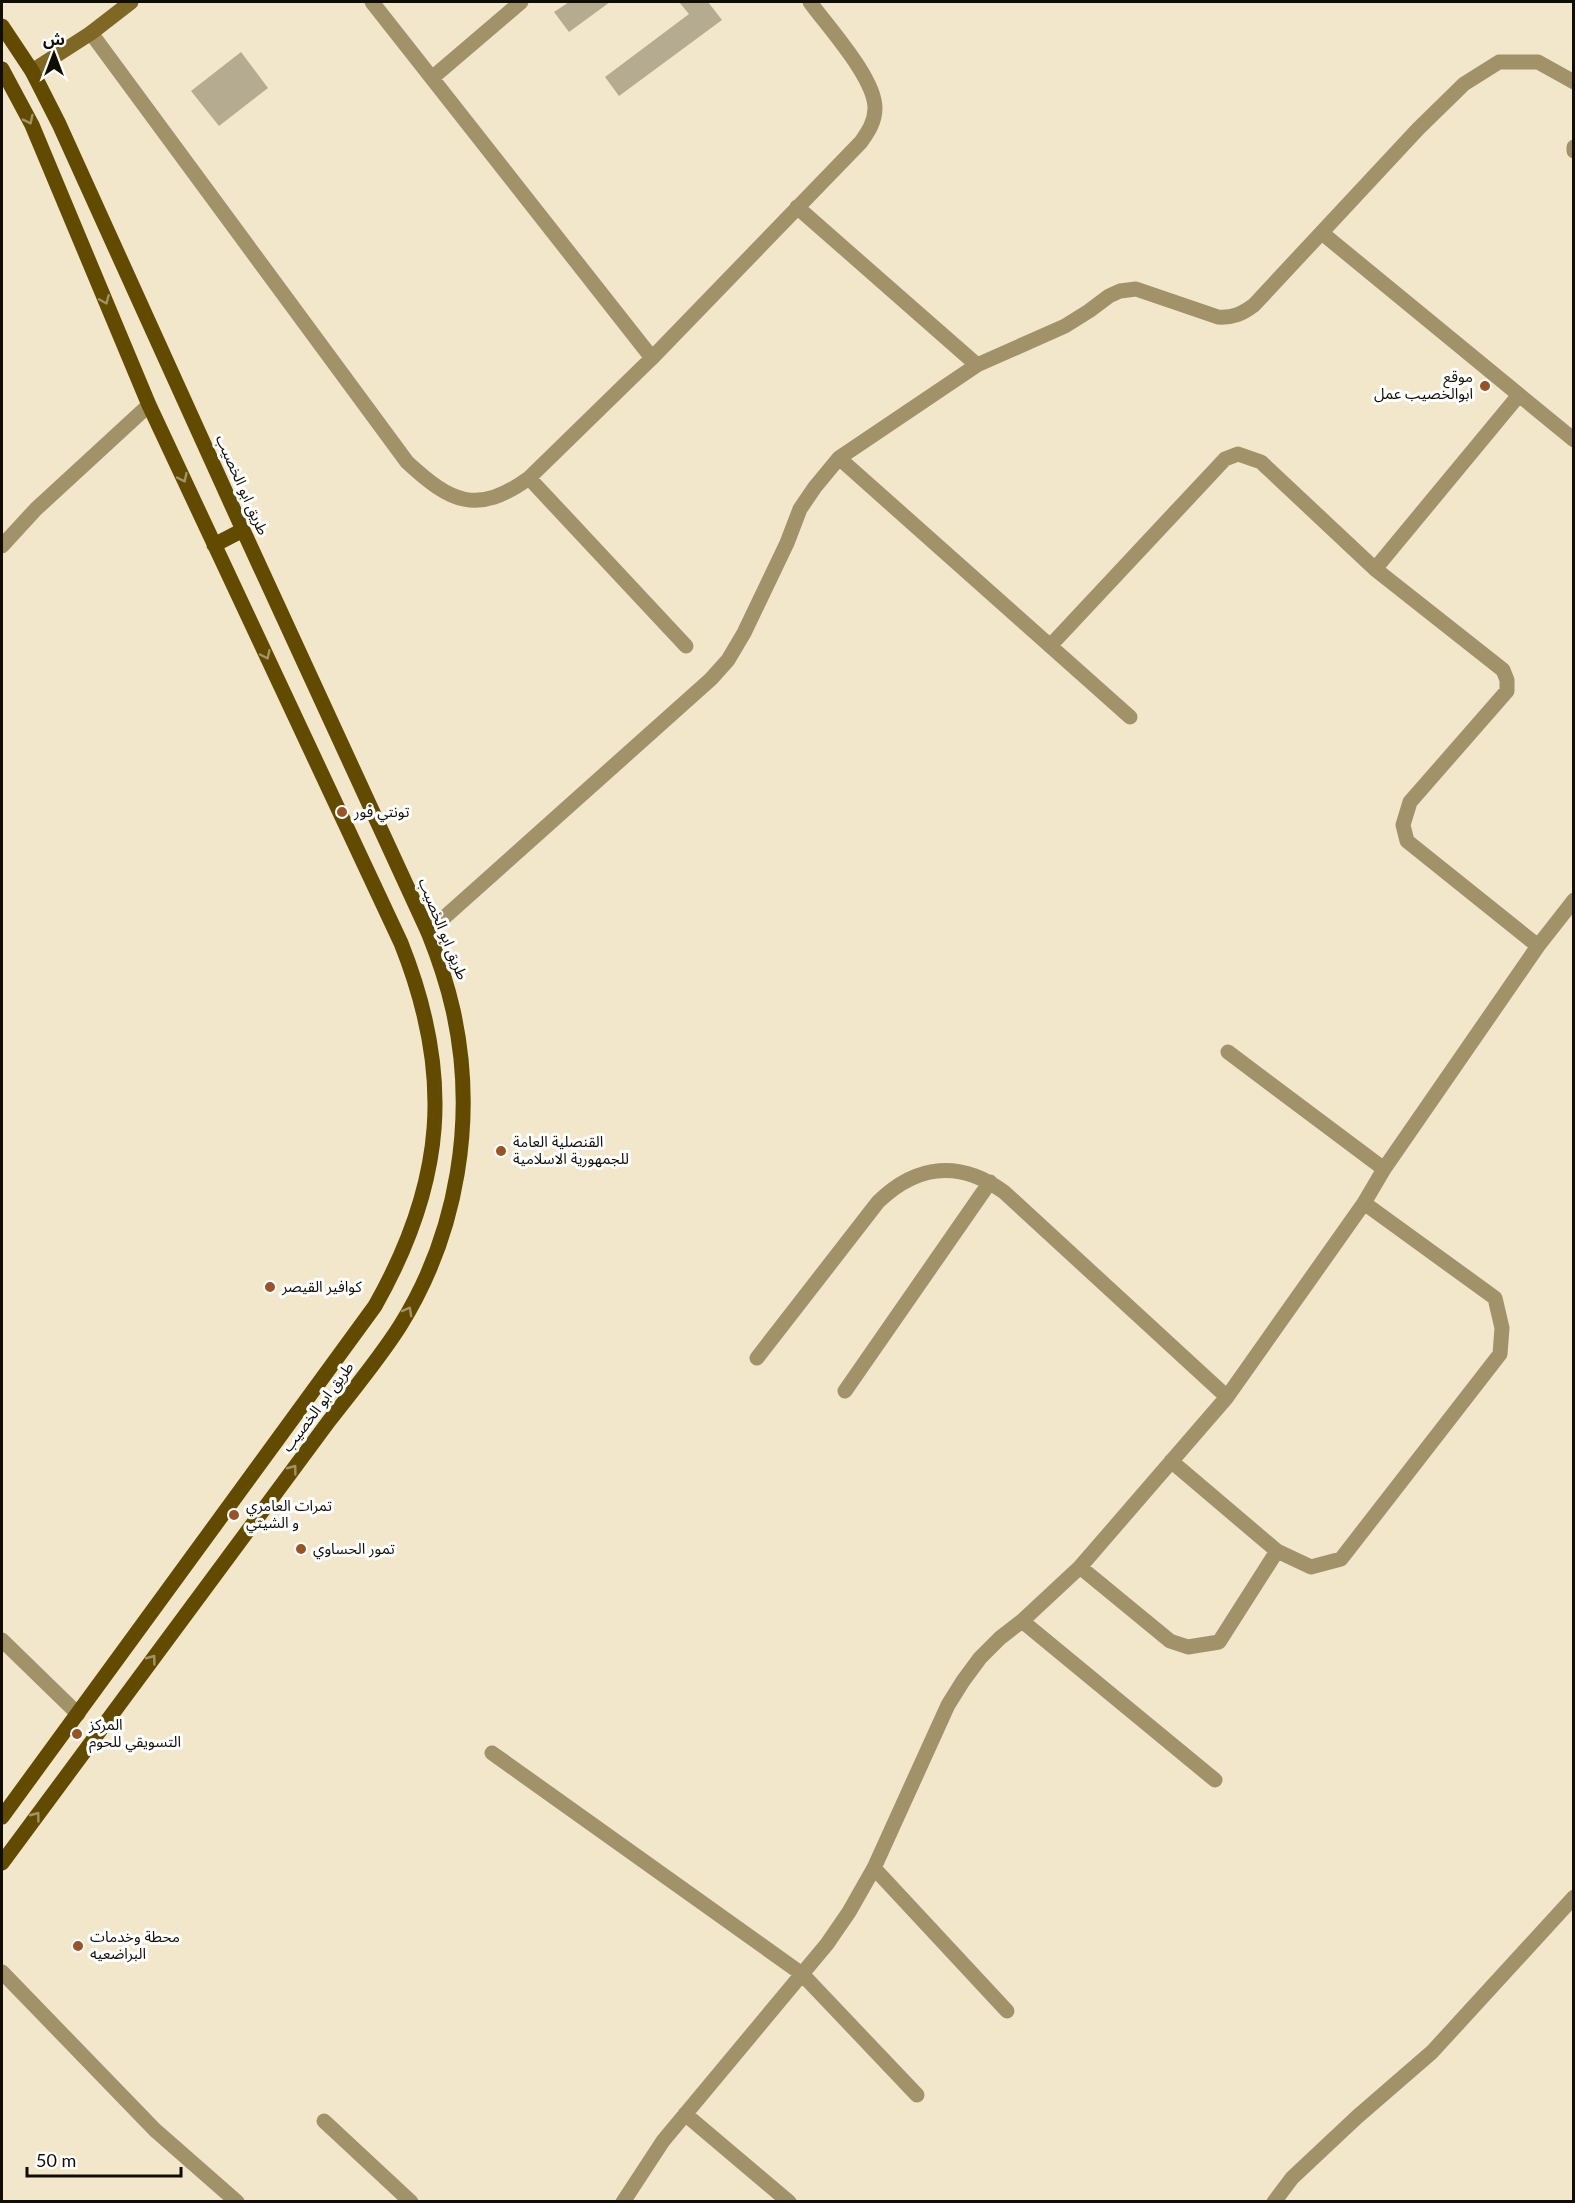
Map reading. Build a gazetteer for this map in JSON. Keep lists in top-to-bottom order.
{
  "streets": {
    "main road": ["طريق ابو الخصيب"]
  },
  "places": [
    "موقع ابوالخصيب عمل",
    "تونتي فور",
    "القنصلية العامة للجمهورية الاسلامية",
    "كوافير القيصر",
    "تمرات العامري و الشيتي",
    "تمور الحساوي",
    "المركز التسويقي للحوم",
    "محطة وخدمات البراضعيه"
  ],
  "scale_bar": "50 m",
  "north": "top"
}
